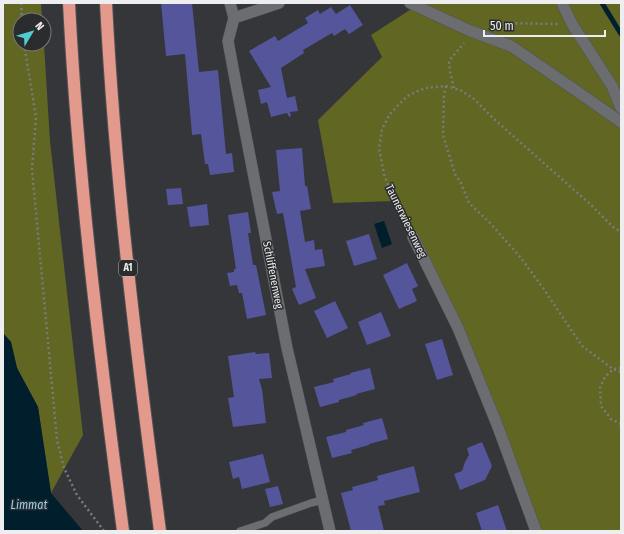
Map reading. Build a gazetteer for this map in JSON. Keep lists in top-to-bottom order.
{
  "streets": {
    "highway": ["A1"],
    "street": ["Taunerwiesenweg", "Schliffenenweg"]
  },
  "water": ["Limmat"],
  "scale_bar": "50 m",
  "north": "top right"
}
